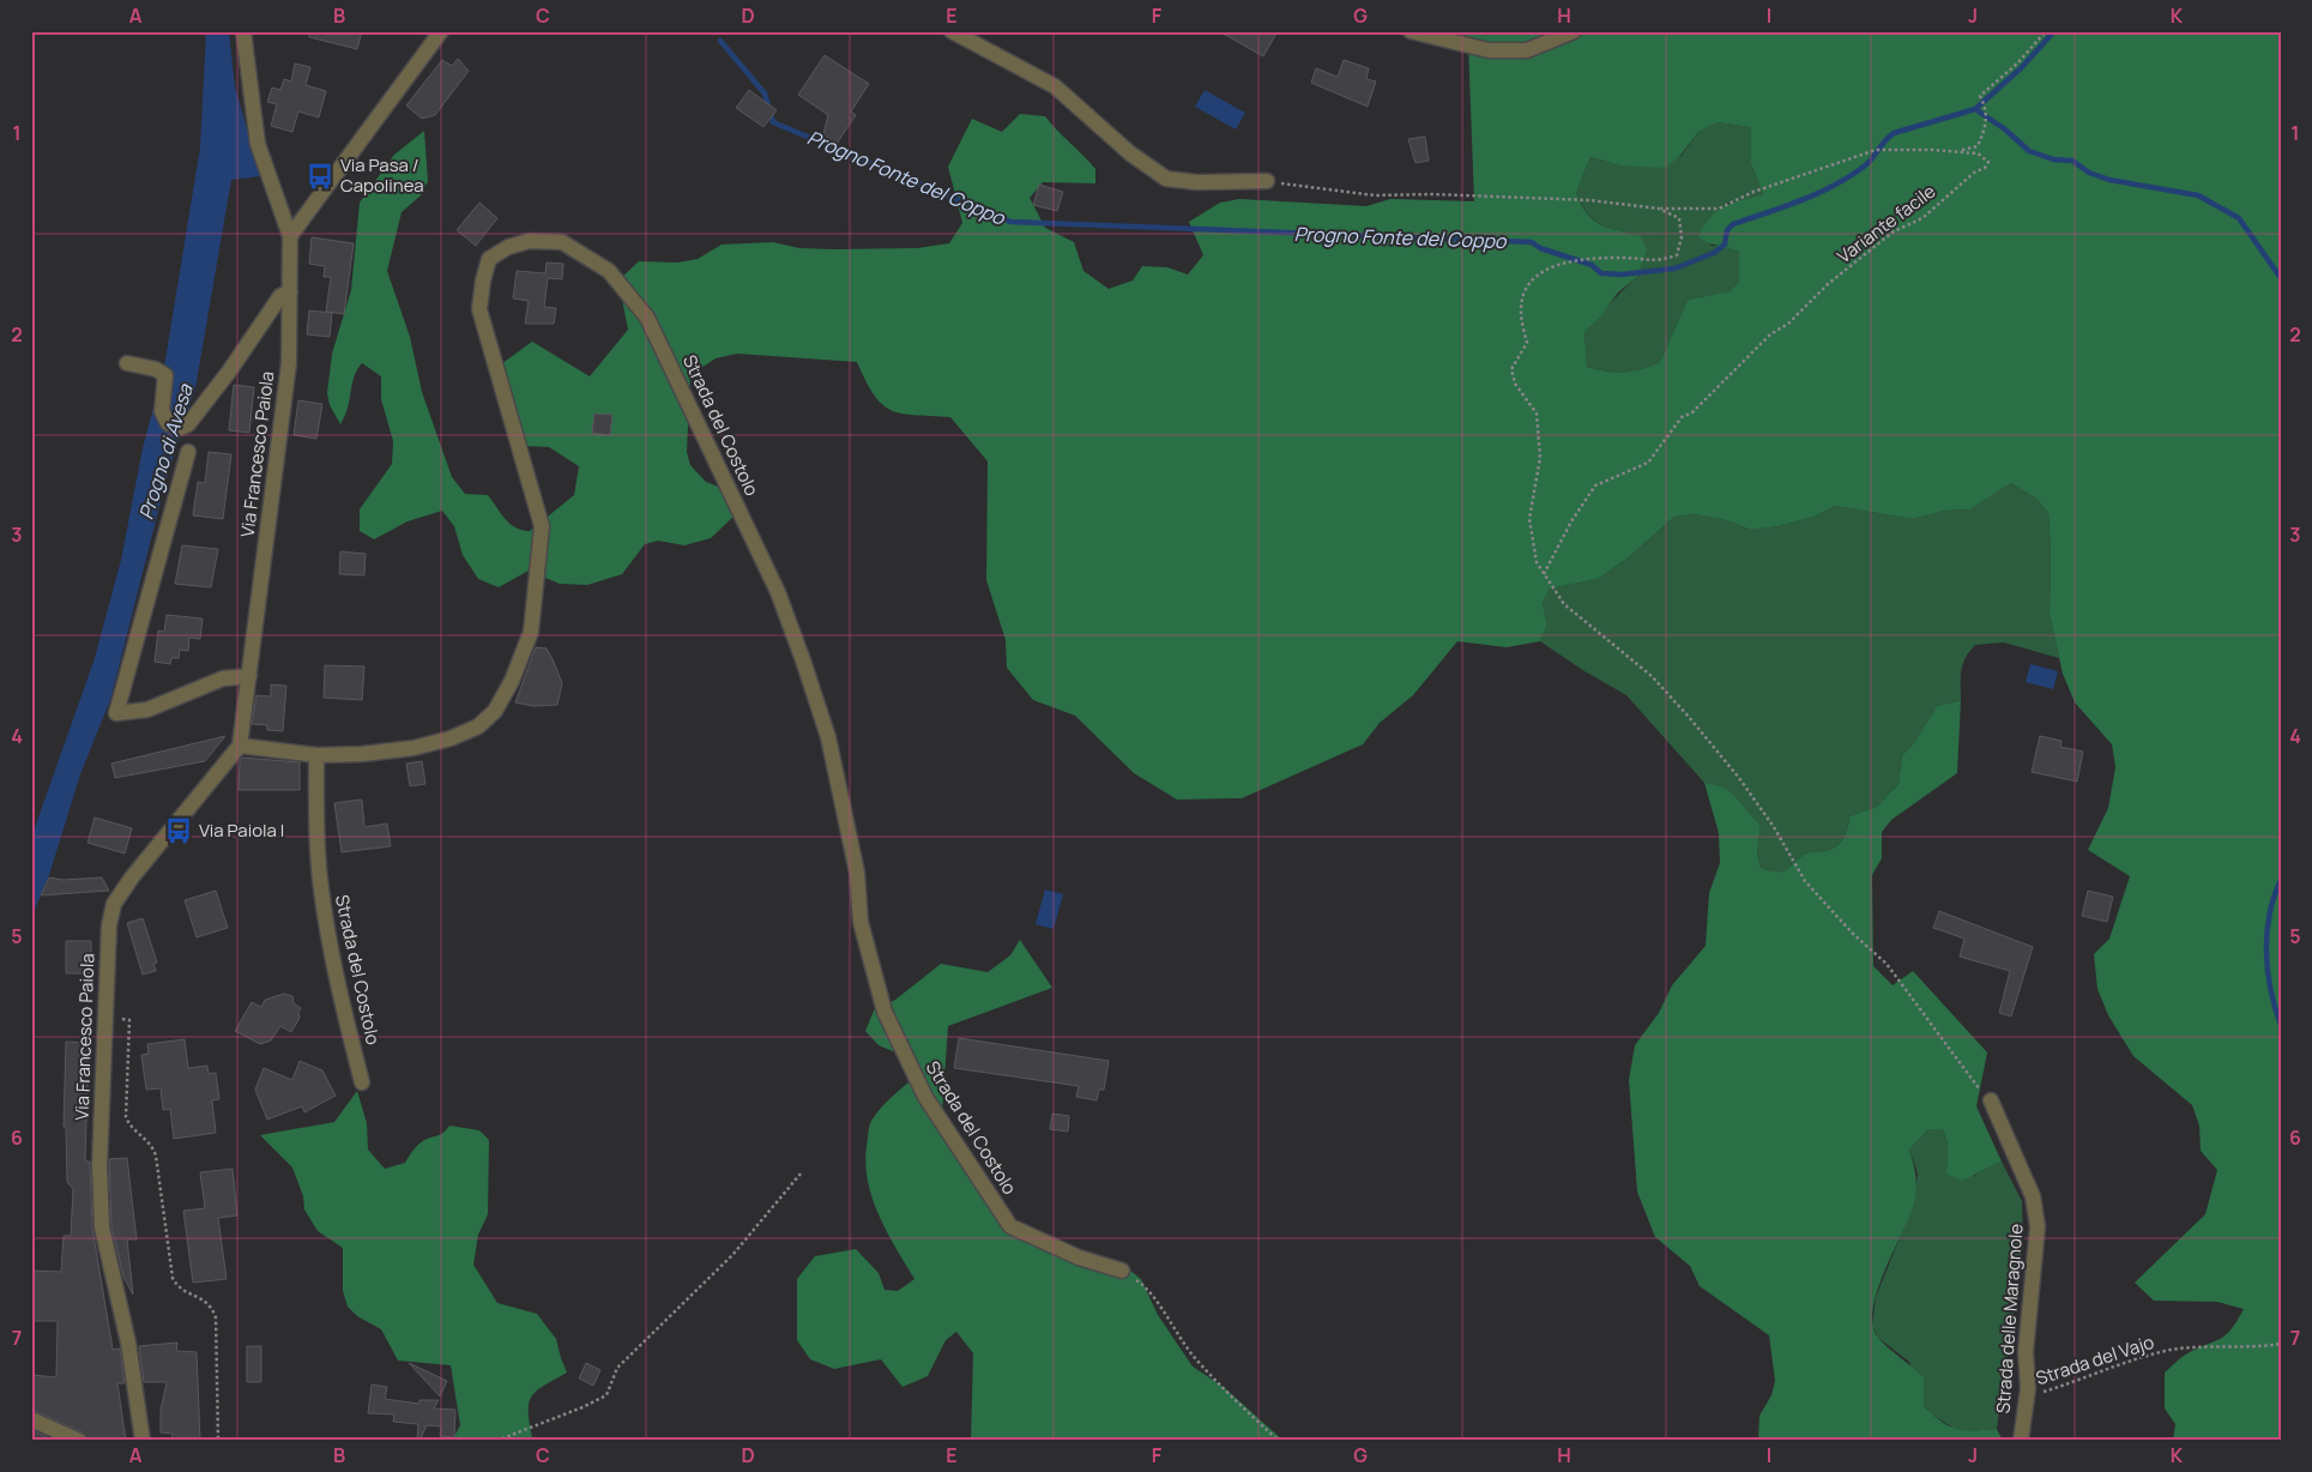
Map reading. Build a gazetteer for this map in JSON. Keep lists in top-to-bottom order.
{
  "streets": {
    "street": ["Strada del Costolo", "Via Francesco Paiola", "Strada delle Maragnole"],
    "path": ["Variante facile", "Strada del Vajo"]
  },
  "crossings": [
    ["Strada del Costolo", "Via Francesco Paiola"],
    ["Strada delle Maragnole", "Strada del Vajo"]
  ],
  "water": ["Progno Fonte del Coppo", "Progno di Avesa"],
  "places": {
    "bus stop": ["Via Pasa / Capolinea", "Via Paiola I"]
  },
  "grid": {
    "columns": [
      "A",
      "B",
      "C",
      "D",
      "E",
      "F",
      "G",
      "H",
      "I",
      "J",
      "K"
    ],
    "rows": [
      "1",
      "2",
      "3",
      "4",
      "5",
      "6",
      "7"
    ]
  }
}
